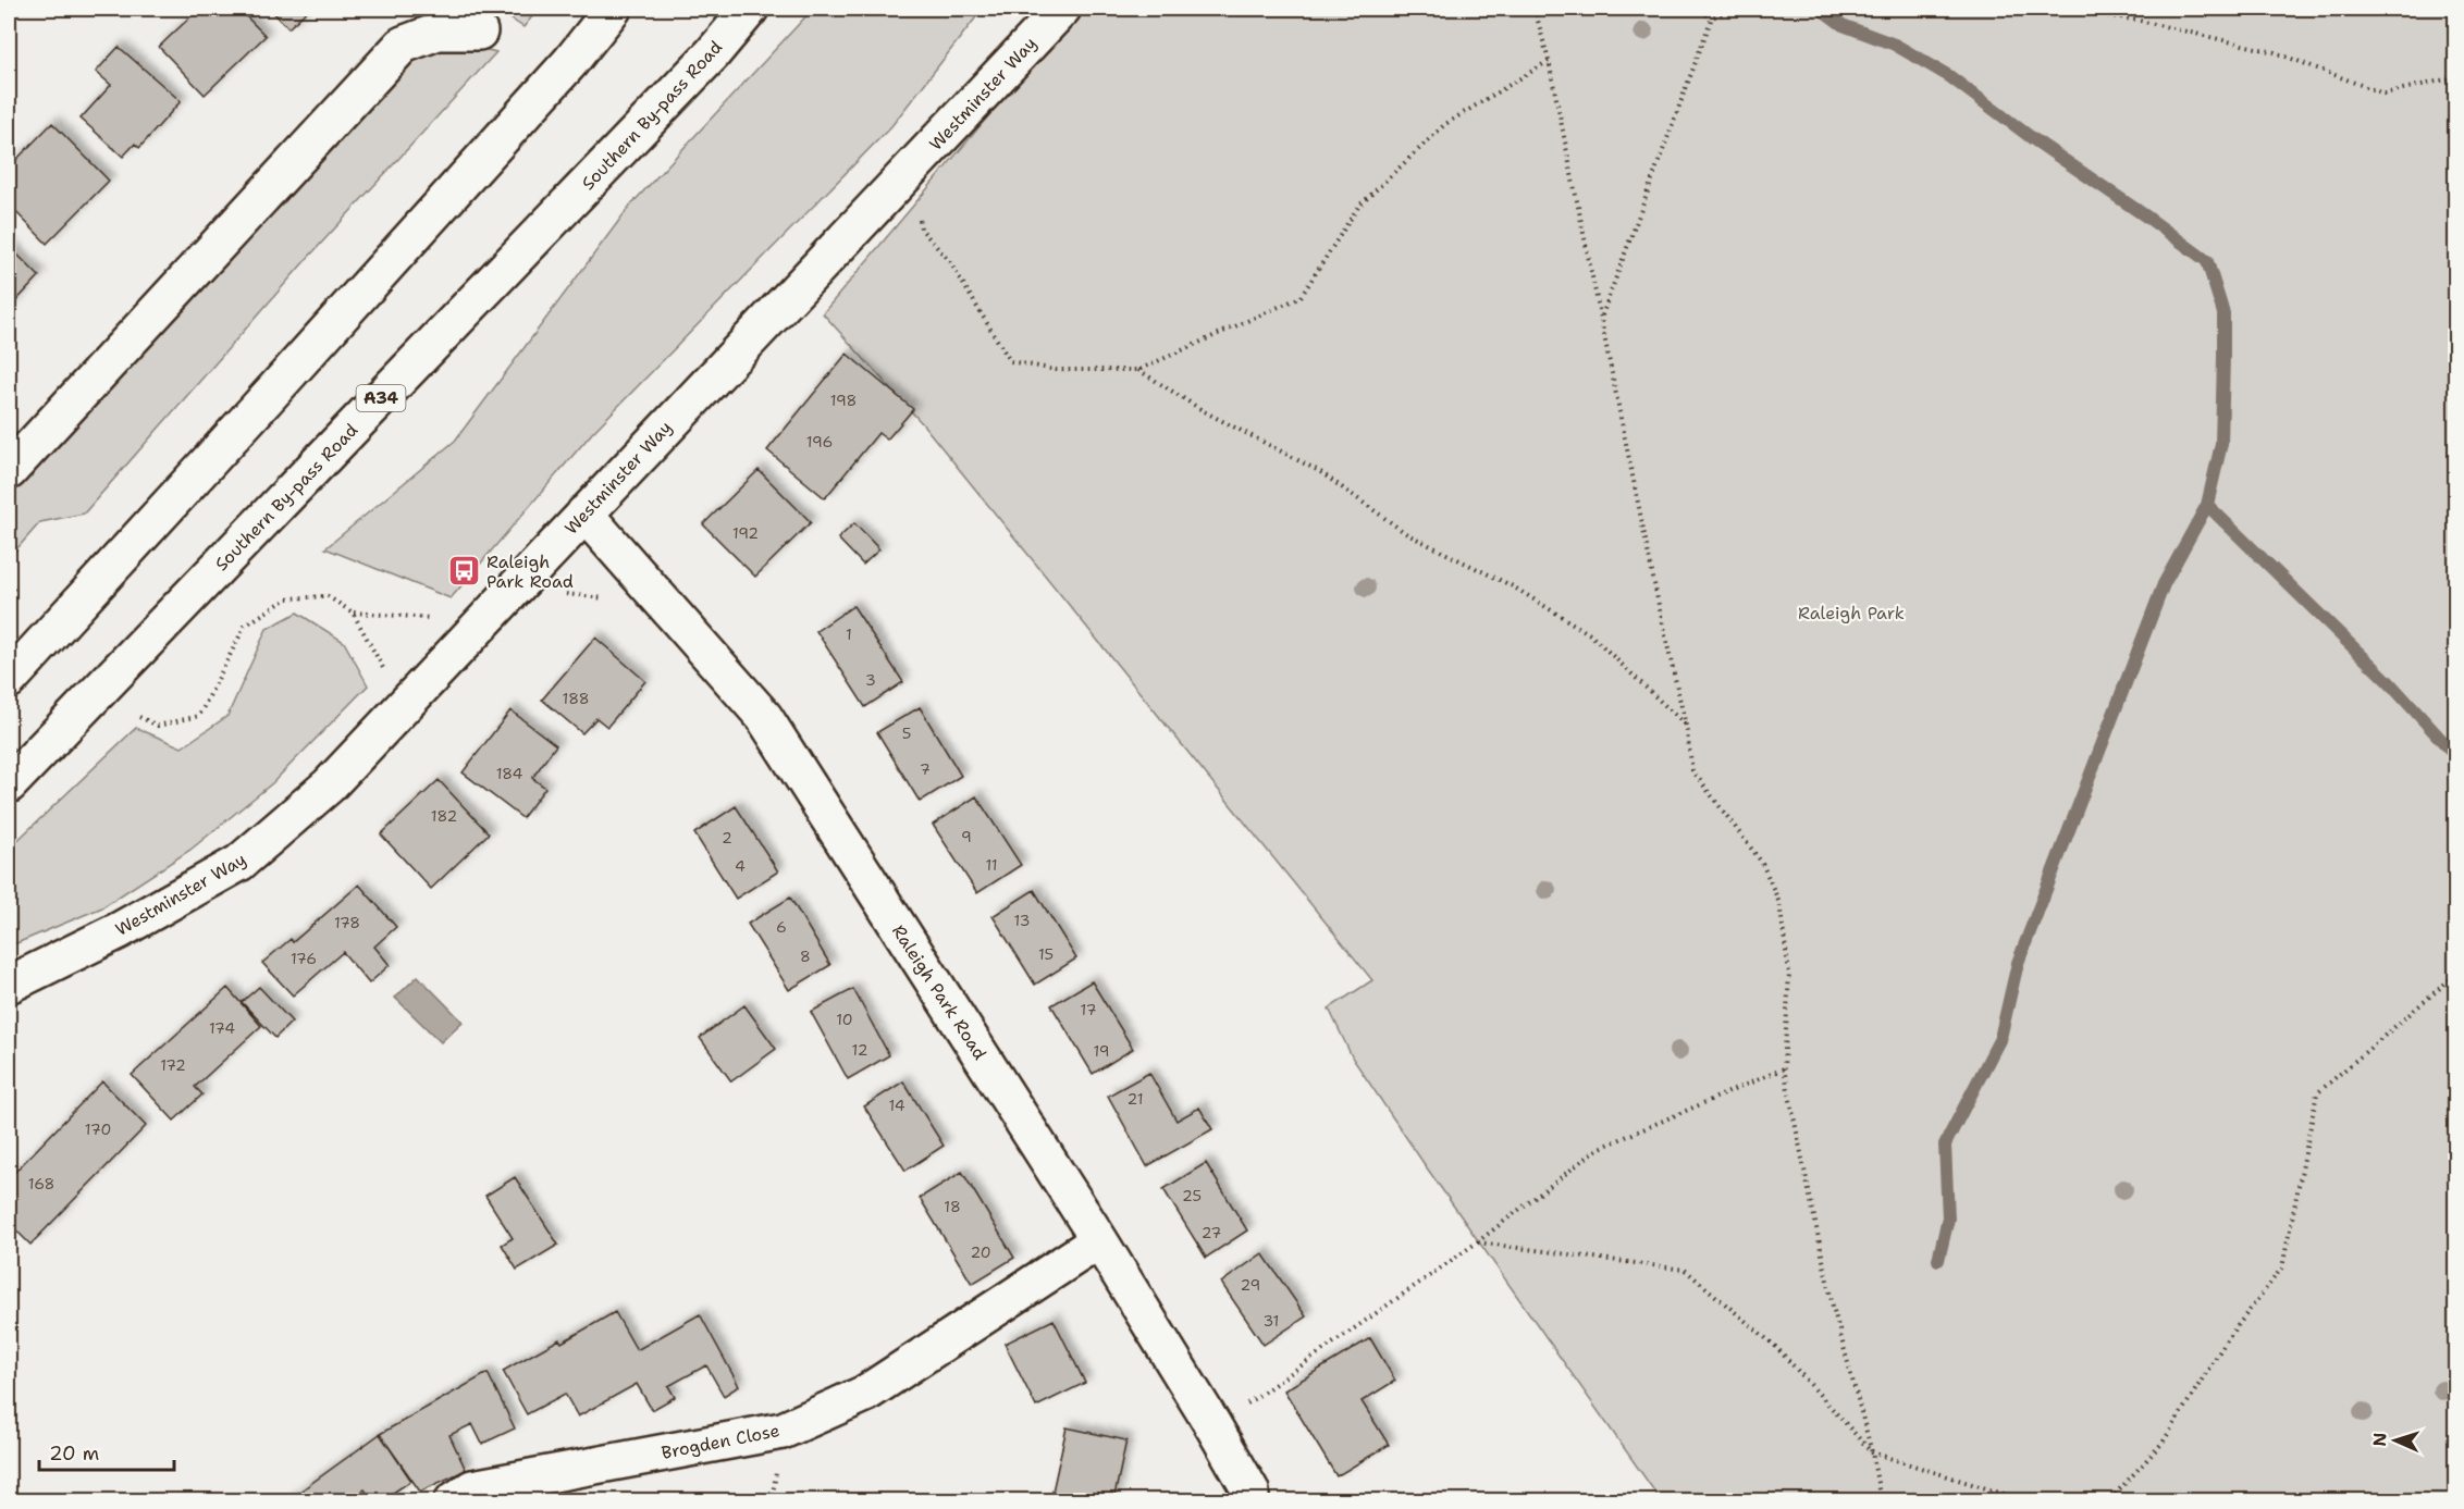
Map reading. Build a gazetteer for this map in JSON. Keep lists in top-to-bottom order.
{
  "streets": {
    "main road": [
      "Westminster Way",
      "Southern By-pass Road",
      "A34",
      "Raleigh Park Road",
      "Brogden Close"
    ]
  },
  "crossings": [
    ["Westminster Way", "Raleigh Park Road"],
    ["Raleigh Park Road", "Brogden Close"]
  ],
  "parks": ["Raleigh Park"],
  "places": {
    "bus stop": ["Raleigh Park Road"]
  },
  "house_numbers": [
    "198",
    "196",
    "192",
    "1",
    "3",
    "188",
    "5",
    "7",
    "184",
    "182",
    "9",
    "2",
    "11",
    "4",
    "13",
    "178",
    "6",
    "15",
    "8",
    "176",
    "17",
    "10",
    "174",
    "12",
    "19",
    "172",
    "21",
    "14",
    "170",
    "168",
    "25",
    "18",
    "27",
    "20",
    "29",
    "31"
  ],
  "scale_bar": "20 m",
  "north": "left"
}
